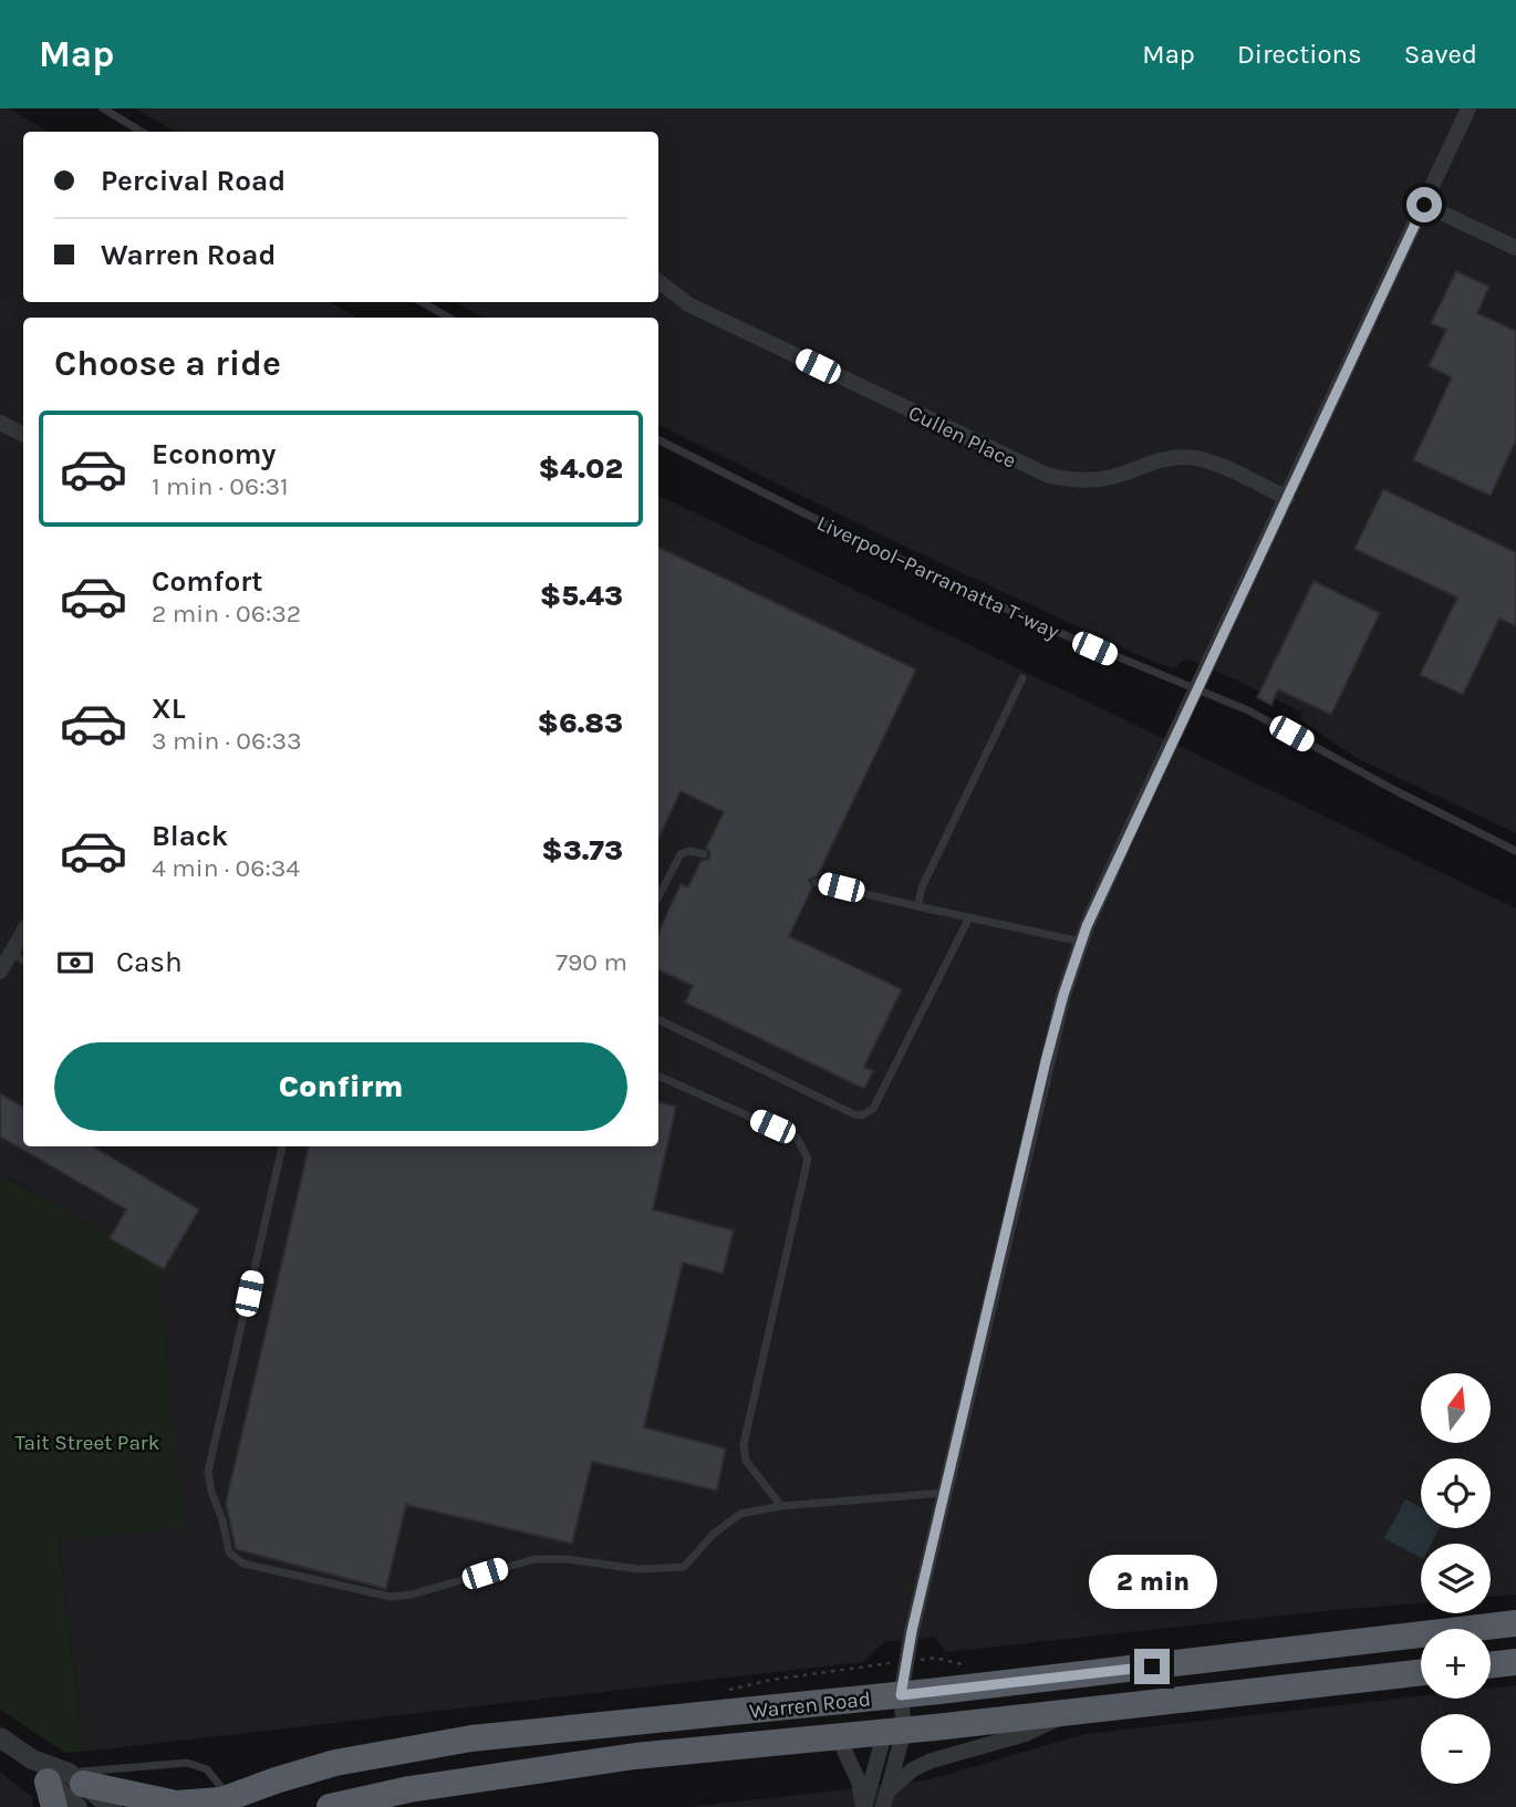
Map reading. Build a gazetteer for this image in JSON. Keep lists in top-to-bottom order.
{
  "streets": {
    "highway": ["Warren Road"],
    "street": ["Cullen Place"],
    "lane": ["Liverpool–Parramatta T-way"]
  },
  "parks": ["Tait Street Park"],
  "north": "top",
  "page": {
    "header": "Map",
    "nav": ["Map", "Directions", "Saved"],
    "banner": ["Percival Road", "Warren Road"],
    "heading": "Choose a ride",
    "list": [
      {
        "name": "Economy",
        "note": "1 min · 06:31",
        "value": "$4.02"
      },
      {
        "name": "Comfort",
        "note": "2 min · 06:32",
        "value": "$5.43"
      },
      {
        "name": "XL",
        "note": "3 min · 06:33",
        "value": "$6.83"
      },
      {
        "name": "Black",
        "note": "4 min · 06:34",
        "value": "$3.73"
      }
    ],
    "pay": ["Cash", "790 m"],
    "buttons": "Confirm",
    "map_buttons": ["+", "−"],
    "bubble": "2 min"
  }
}
